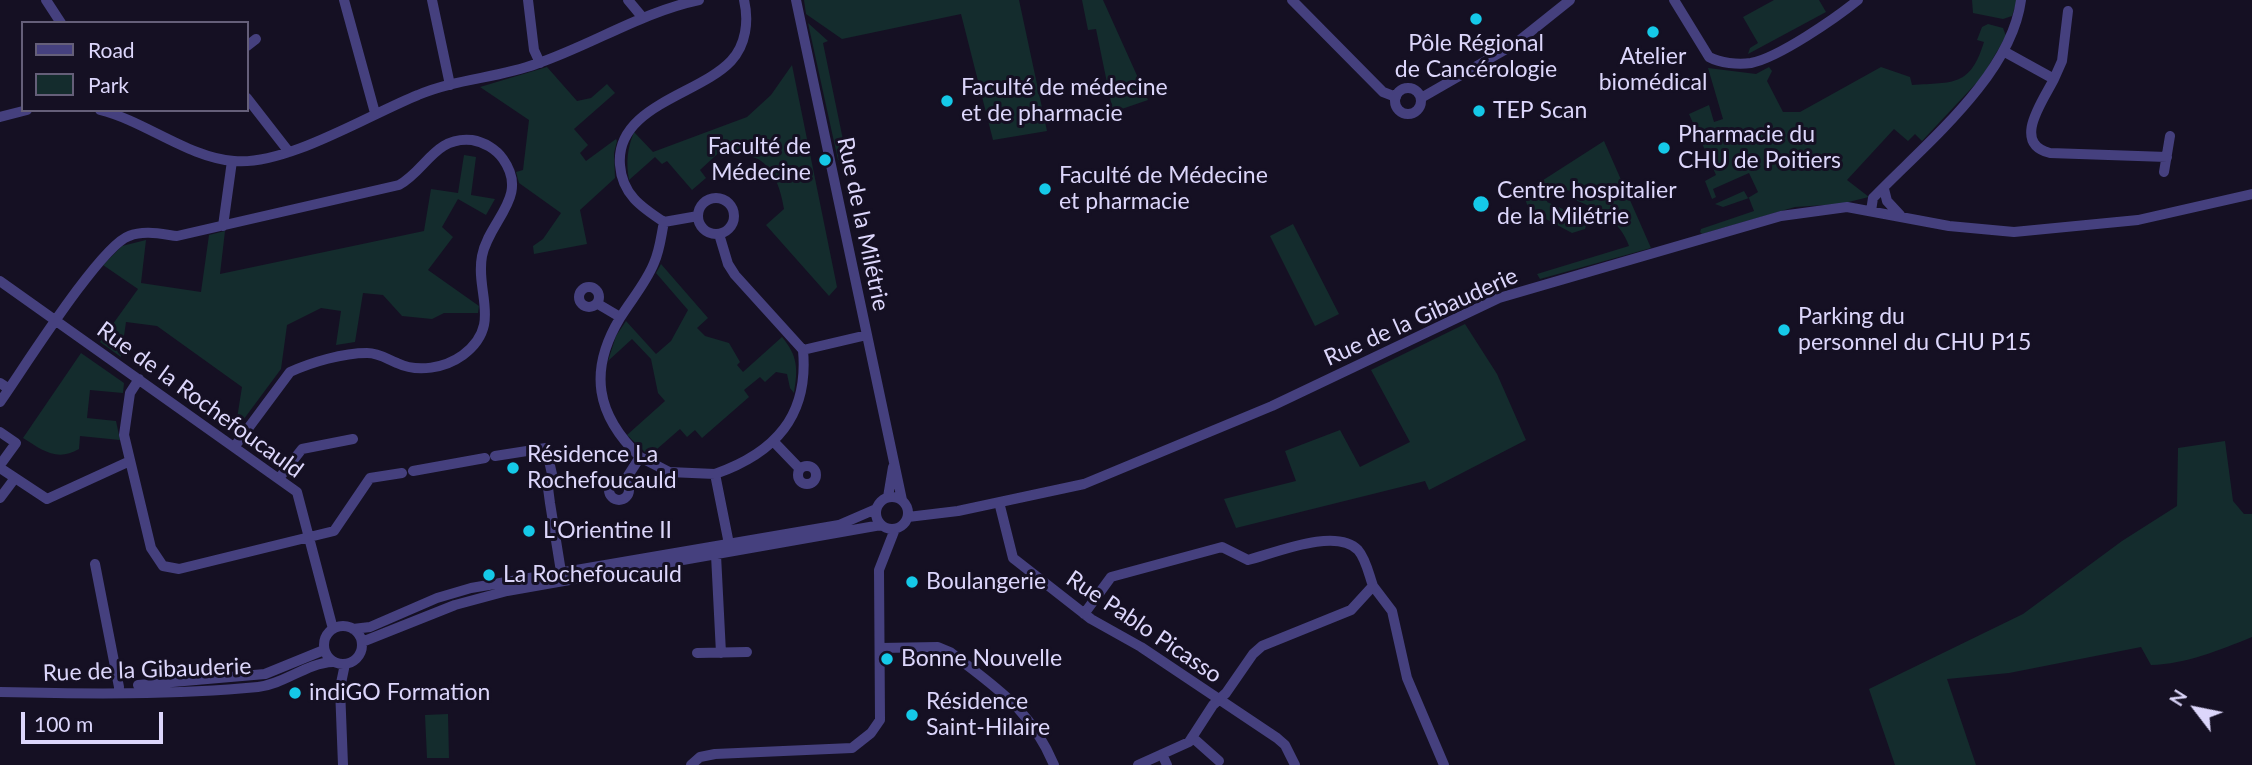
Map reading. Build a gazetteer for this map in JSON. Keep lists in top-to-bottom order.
{
  "streets": {
    "street": [
      "Rue de la Milétrie",
      "Rue de la Gibauderie",
      "Rue de la Rochefoucauld",
      "Rue Pablo Picasso"
    ]
  },
  "crossings": [
    ["Rue de la Milétrie", "Rue de la Gibauderie"],
    ["Rue de la Gibauderie", "Rue de la Rochefoucauld"],
    ["Rue de la Gibauderie", "Rue Pablo Picasso"]
  ],
  "places": [
    "Pôle Régional de Cancérologie",
    "Atelier biomédical",
    "Faculté de médecine et de pharmacie",
    "TEP Scan",
    "Pharmacie du CHU de Poitiers",
    "Faculté de Médecine",
    "Faculté de Médecine et pharmacie",
    "Centre hospitalier de la Milétrie",
    "Parking du personnel du CHU P15",
    "Résidence La Rochefoucauld",
    "L'Orientine II",
    "La Rochefoucauld",
    "Boulangerie",
    "Bonne Nouvelle",
    "indiGO Formation",
    "Résidence Saint-Hilaire"
  ],
  "legend": ["Road", "Park"],
  "scale_bar": "100 m",
  "north": "top left"
}
